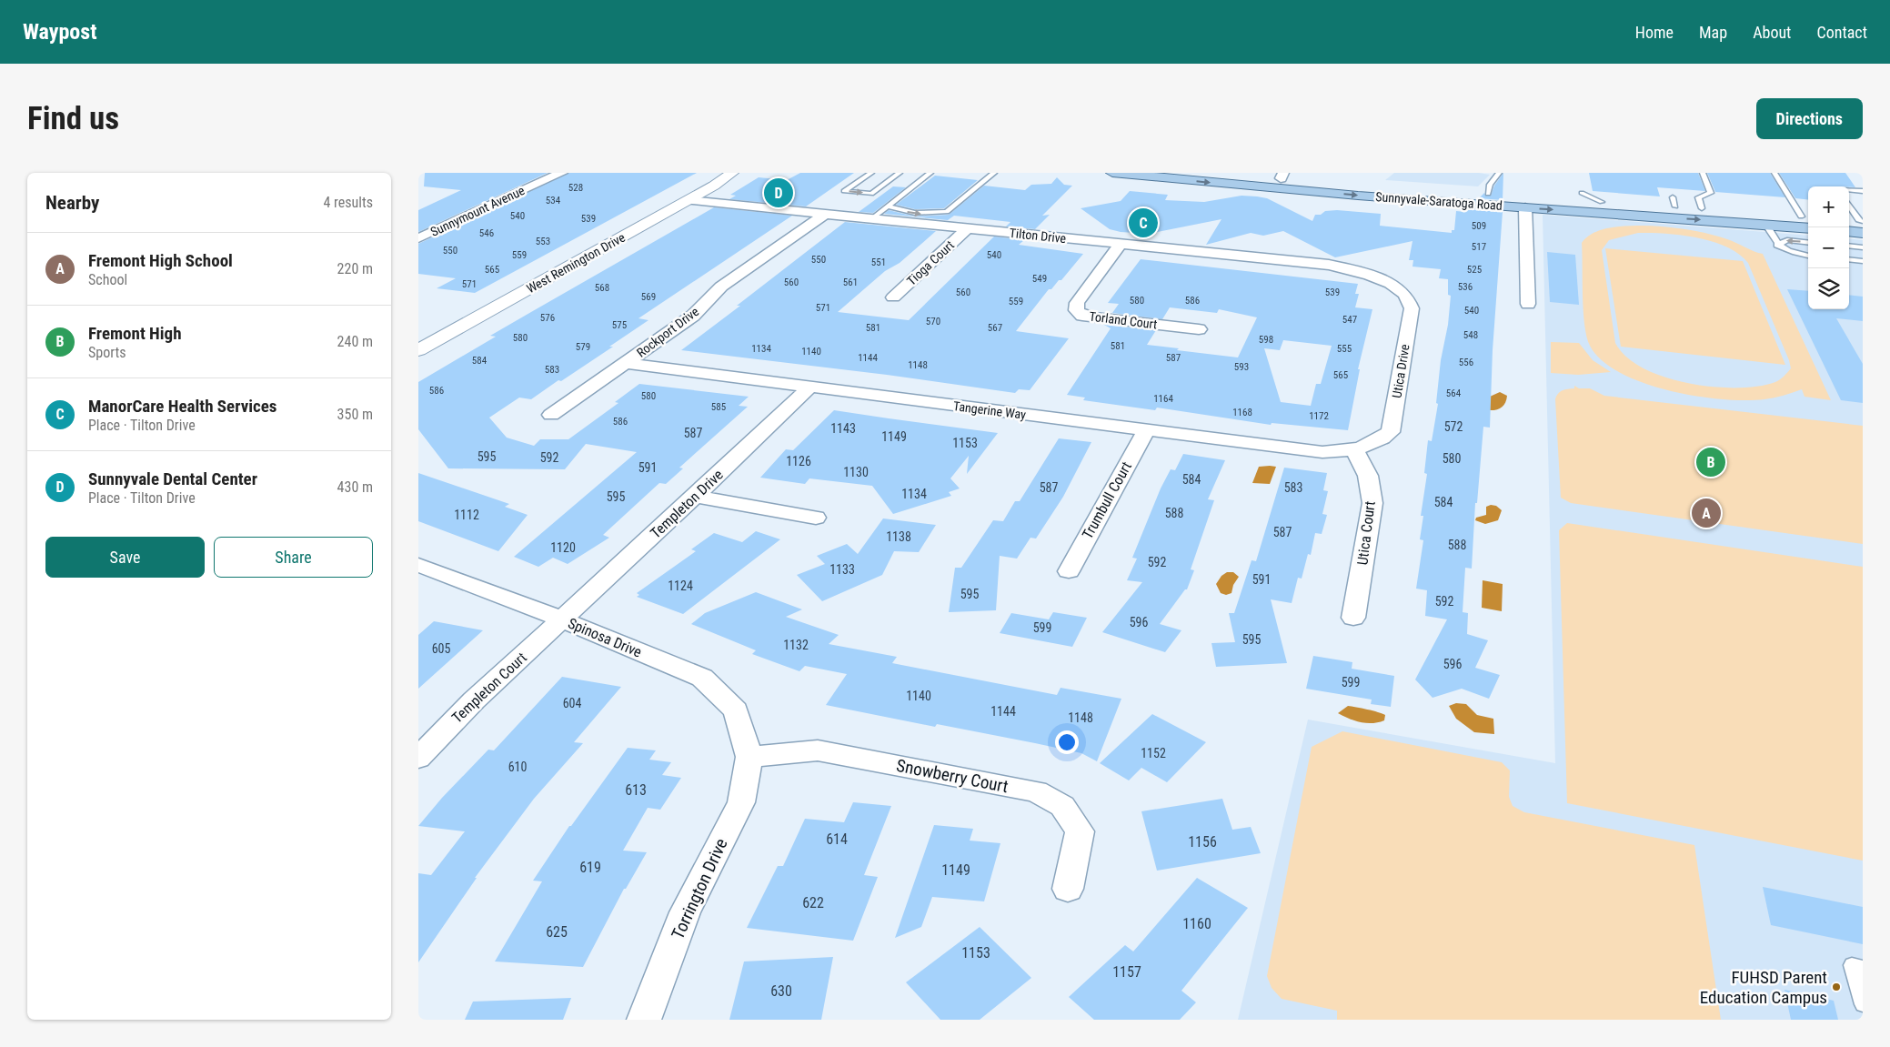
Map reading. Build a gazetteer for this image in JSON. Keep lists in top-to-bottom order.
{
  "streets": {
    "main road": ["Sunnyvale-Saratoga Road"],
    "street": [
      "Sunnymount Avenue",
      "Tilton Drive",
      "West Remington Drive",
      "Tioga Court",
      "Torland Court",
      "Rockport Drive",
      "Utica Drive",
      "Tangerine Way",
      "Trumbull Court",
      "Templeton Drive",
      "Utica Court",
      "Spinosa Drive",
      "Templeton Court",
      "Snowberry Court",
      "Torrington Drive"
    ]
  },
  "crossings": [
    ["Tilton Drive", "West Remington Drive"],
    ["Tilton Drive", "Tioga Court"],
    ["Tilton Drive", "Torland Court"],
    ["Tilton Drive", "Rockport Drive"],
    ["Tilton Drive", "Utica Drive"],
    ["Rockport Drive", "Tangerine Way"],
    ["Utica Drive", "Tangerine Way"],
    ["Utica Drive", "Utica Court"],
    ["Tangerine Way", "Trumbull Court"],
    ["Tangerine Way", "Templeton Drive"],
    ["Tangerine Way", "Utica Court"],
    ["Templeton Drive", "Spinosa Drive"],
    ["Templeton Drive", "Templeton Court"],
    ["Spinosa Drive", "Templeton Court"],
    ["Spinosa Drive", "Snowberry Court"],
    ["Spinosa Drive", "Torrington Drive"],
    ["Snowberry Court", "Torrington Drive"]
  ],
  "places": ["FUHSD Parent Education Campus"],
  "house_numbers": [
    "528",
    "534",
    "540",
    "539",
    "509",
    "546",
    "553",
    "517",
    "550",
    "559",
    "540",
    "550",
    "551",
    "565",
    "525",
    "549",
    "560",
    "561",
    "571",
    "536",
    "568",
    "560",
    "539",
    "569",
    "580",
    "586",
    "559",
    "571",
    "540",
    "576",
    "547",
    "570",
    "575",
    "581",
    "567",
    "548",
    "580",
    "598",
    "581",
    "579",
    "1134",
    "555",
    "1140",
    "1144",
    "587",
    "584",
    "556",
    "1148",
    "593",
    "583",
    "565",
    "586",
    "564",
    "580",
    "1164",
    "585",
    "1168",
    "1172",
    "586",
    "572",
    "1143",
    "587",
    "1149",
    "1153",
    "595",
    "592",
    "580",
    "1126",
    "591",
    "1130",
    "584",
    "587",
    "583",
    "1134",
    "595",
    "584",
    "588",
    "1112",
    "587",
    "1138",
    "588",
    "1120",
    "592",
    "1133",
    "591",
    "1124",
    "595",
    "592",
    "596",
    "599",
    "595",
    "1132",
    "605",
    "596",
    "599",
    "1140",
    "604",
    "1144",
    "1148",
    "1152",
    "610",
    "613",
    "614",
    "1156",
    "619",
    "1149",
    "622",
    "1160",
    "625",
    "1153",
    "1157",
    "630"
  ],
  "page": {
    "header": "Waypost",
    "nav": [
      "Home",
      "Map",
      "About",
      "Contact"
    ],
    "buttons": [
      "Directions",
      ["Save", "Share"]
    ],
    "title": "Find us",
    "heading": ["Nearby", "4 results"],
    "pins": [
      "D",
      "C",
      "B",
      "A"
    ],
    "map_buttons": ["+", "−"],
    "list": [
      {
        "mark": "A",
        "name": "Fremont High School",
        "note": "School",
        "value": "220 m"
      },
      {
        "mark": "B",
        "name": "Fremont High",
        "note": "Sports",
        "value": "240 m"
      },
      {
        "mark": "C",
        "name": "ManorCare Health Services",
        "note": "Place · Tilton Drive",
        "value": "350 m"
      },
      {
        "mark": "D",
        "name": "Sunnyvale Dental Center",
        "note": "Place · Tilton Drive",
        "value": "430 m"
      }
    ]
  }
}
